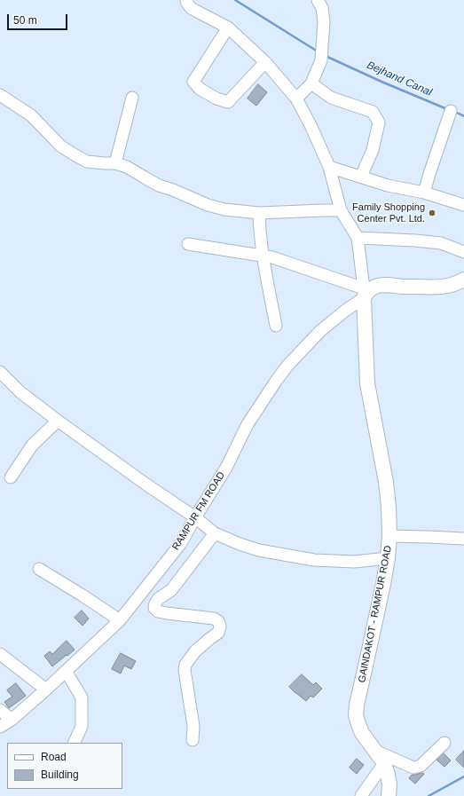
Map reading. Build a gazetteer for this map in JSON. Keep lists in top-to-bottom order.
{
  "streets": {
    "main road": ["GAINDAKOT - RAMPUR ROAD"],
    "street": ["RAMPUR FM ROAD"]
  },
  "crossings": [
    ["RAMPUR FM ROAD", "GAINDAKOT - RAMPUR ROAD"]
  ],
  "water": ["Bejhand Canal"],
  "places": ["Family Shopping Center Pvt. Ltd."],
  "legend": ["Road", "Building"],
  "scale_bar": "50 m"
}
